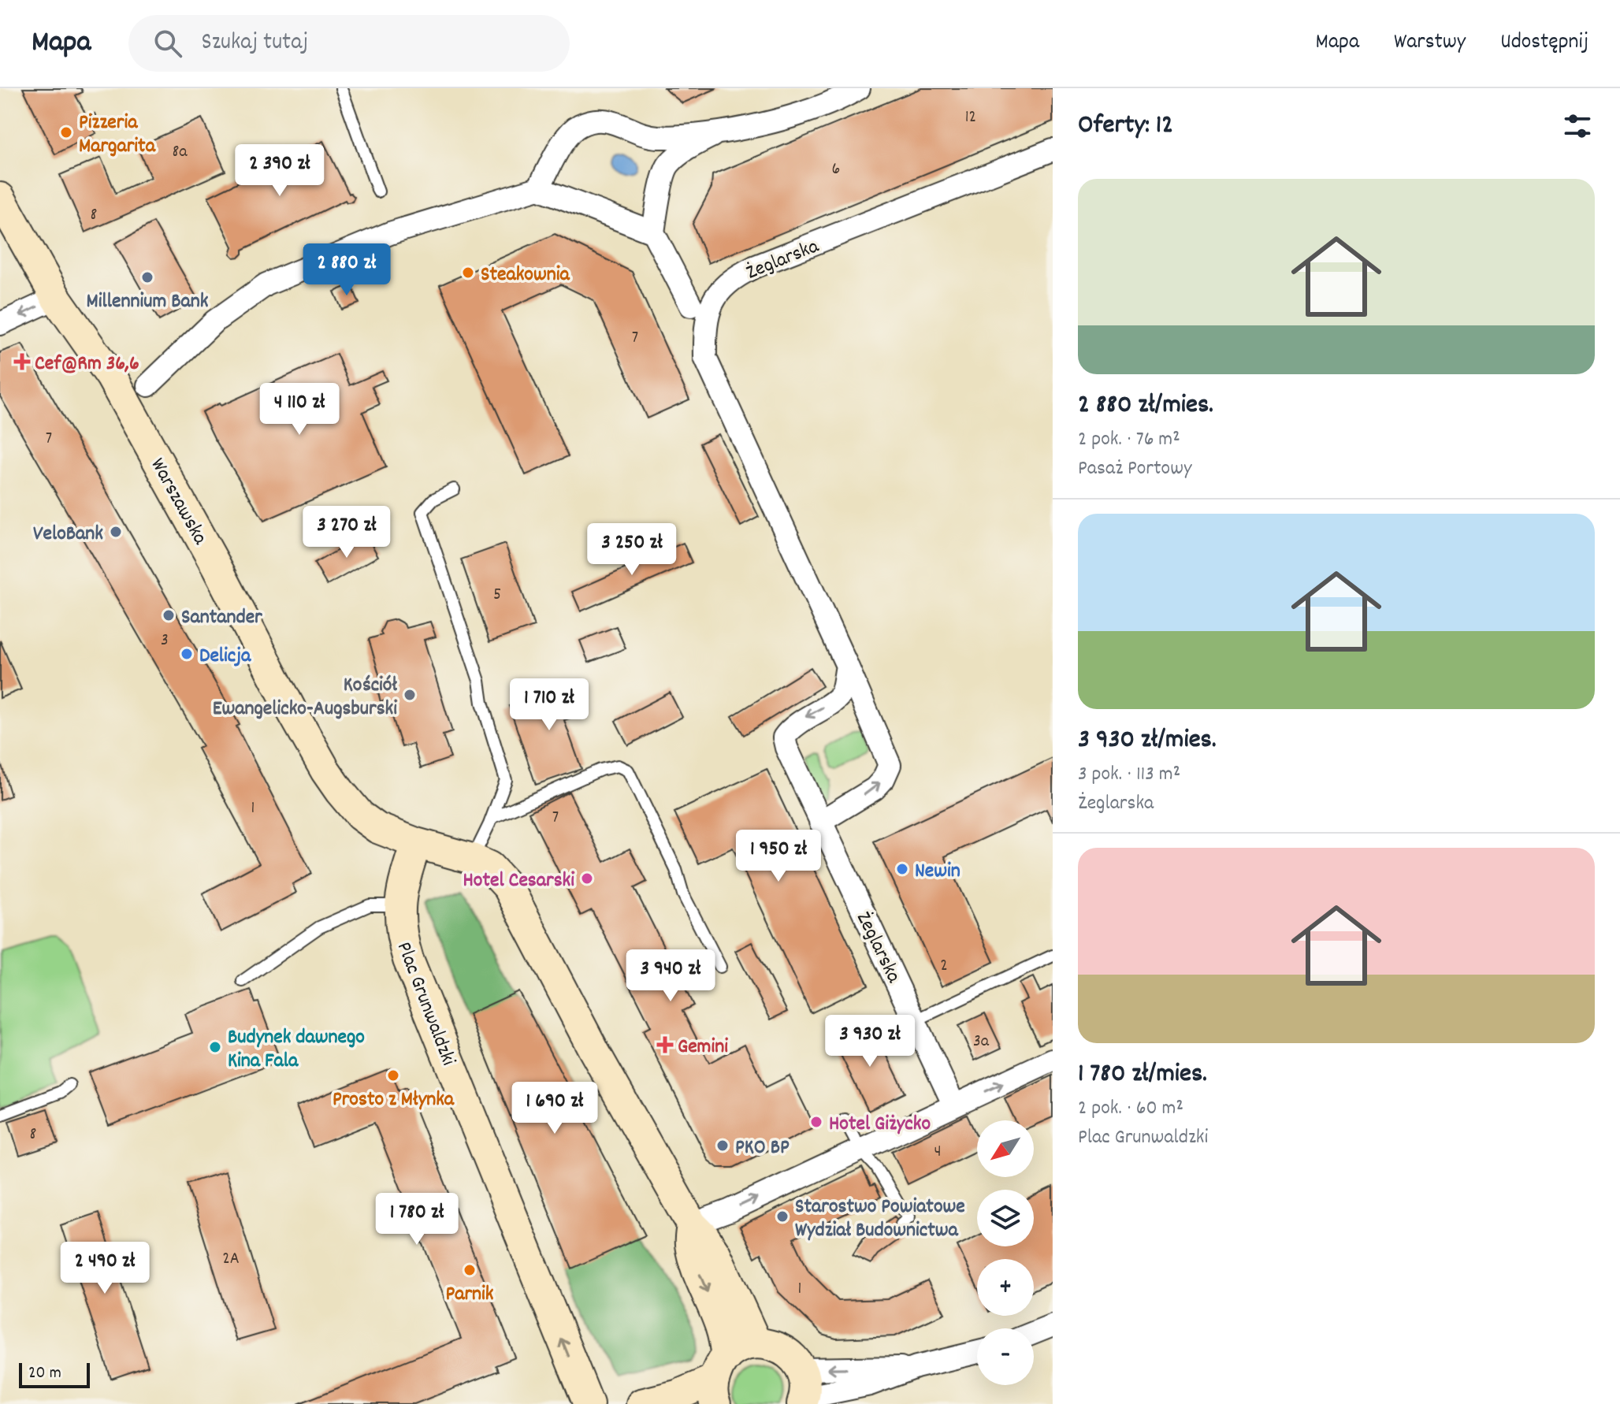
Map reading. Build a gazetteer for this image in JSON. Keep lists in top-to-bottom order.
{
  "streets": {
    "street": ["Żeglarska", "Warszawska", "Plac Grunwaldzki"]
  },
  "crossings": [
    ["Warszawska", "Plac Grunwaldzki"]
  ],
  "places": {
    "other": [
      "Pizzeria Margarita",
      "Steakownia",
      "Millennium Bank",
      "VeloBank",
      "Santander",
      "Delicja",
      "Kościół Ewangelicko-Augsburski",
      "Newin",
      "Hotel Cesarski",
      "Budynek dawnego Kina Fala",
      "Prosto z Młynka",
      "Hotel Giżycko",
      "PKO BP",
      "Starostwo Powiatowe Wydział Budownictwa",
      "Parnik"
    ],
    "health": ["Cef@Rm 36,6", "Gemini"]
  },
  "house_numbers": [
    "12",
    "8a",
    "6",
    "8",
    "7",
    "7",
    "5",
    "3",
    "1",
    "7",
    "2",
    "3a",
    "8",
    "4",
    "2A",
    "1"
  ],
  "scale_bar": "20 m",
  "north": "bottom left",
  "page": {
    "header": "Mapa",
    "search": "Szukaj tutaj",
    "nav": ["Mapa", "Warstwy", "Udostępnij"],
    "heading": "Oferty: 12",
    "price": [
      "2 390 zł",
      "2 880 zł",
      "4 110 zł",
      "3 270 zł",
      "3 250 zł",
      "1 710 zł",
      "1 950 zł",
      "3 940 zł",
      "3 930 zł",
      "1 690 zł",
      "1 780 zł",
      "2 490 zł"
    ],
    "list": [
      {
        "name": "2 880 zł/mies.",
        "note": "2 pok. · 76 m² · Pasaż Portowy"
      },
      {
        "name": "3 930 zł/mies.",
        "note": "3 pok. · 113 m² · Żeglarska"
      },
      {
        "name": "1 780 zł/mies.",
        "note": "2 pok. · 60 m² · Plac Grunwaldzki"
      }
    ],
    "map_buttons": ["+", "−"],
    "scale": "20 m"
  }
}
